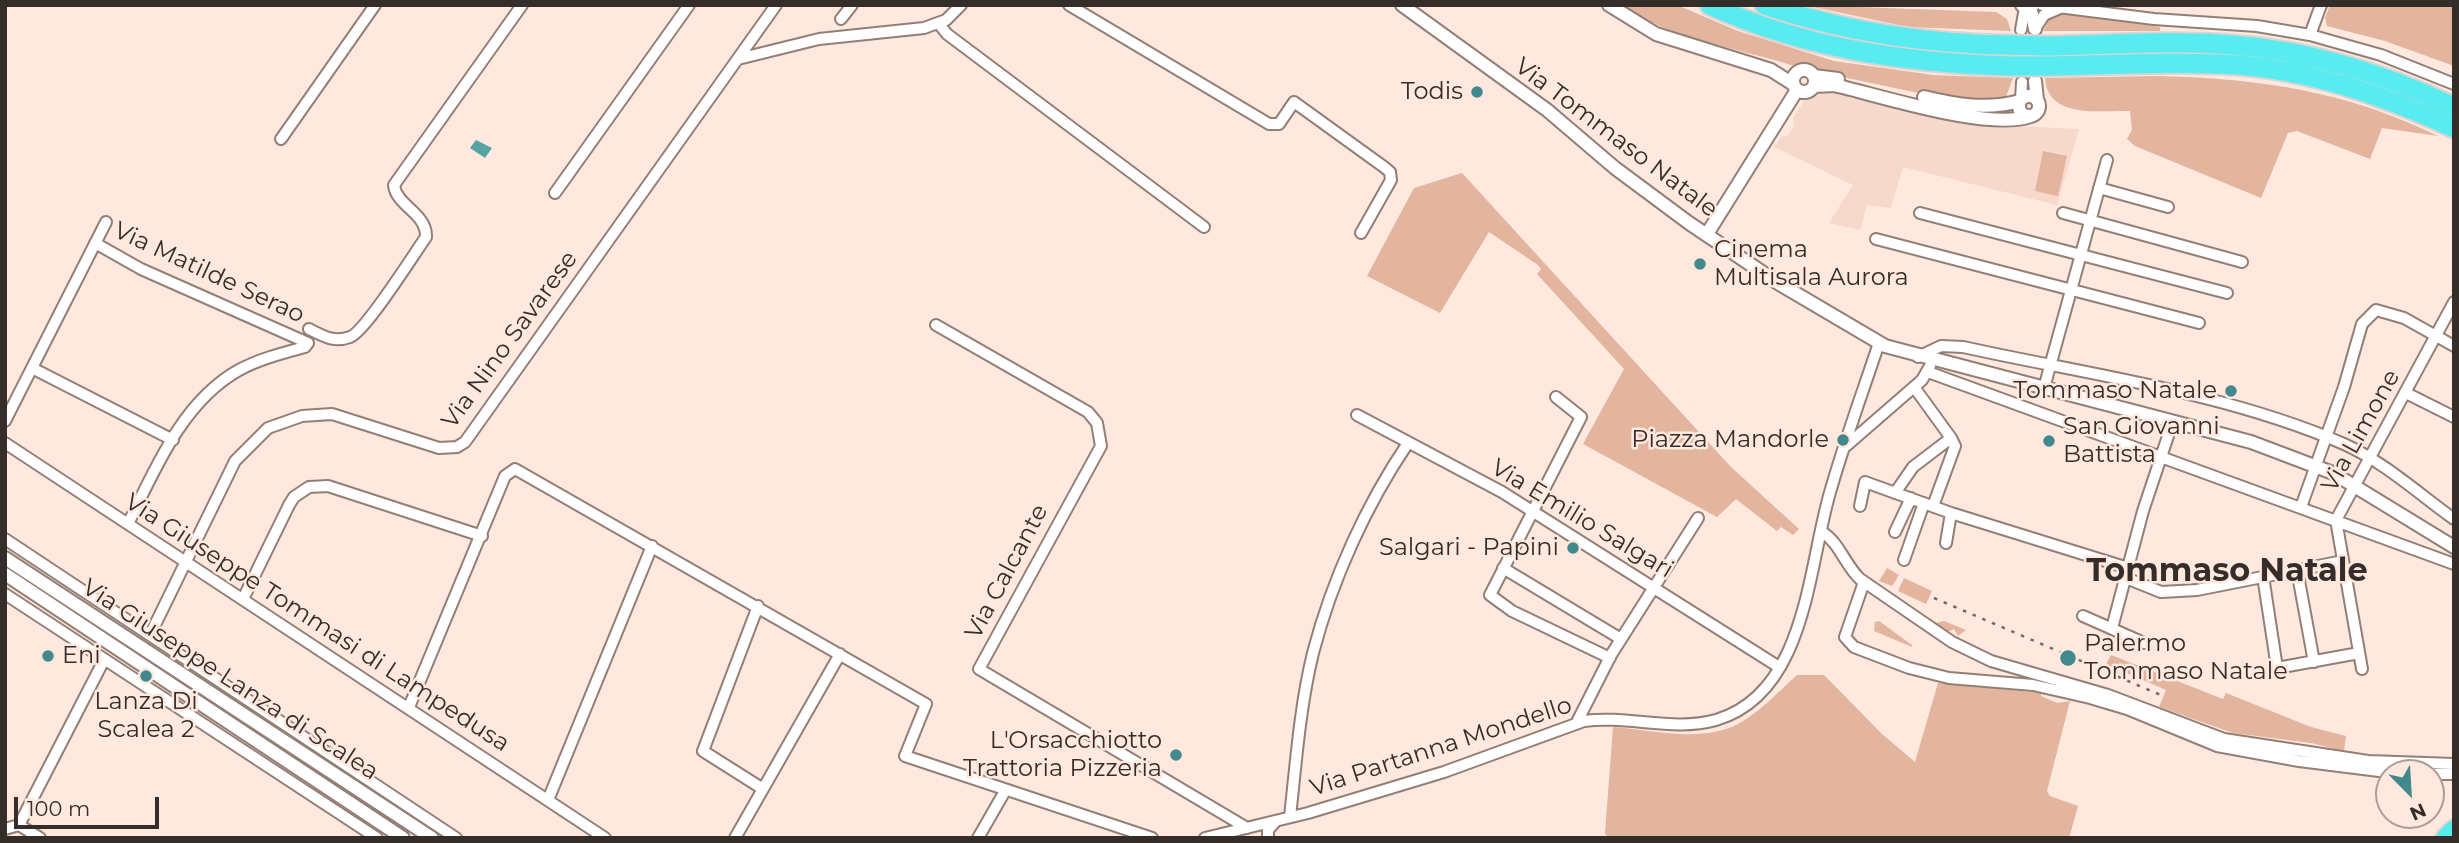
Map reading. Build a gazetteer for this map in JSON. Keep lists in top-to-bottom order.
{
  "streets": {
    "street": [
      "Via Tommaso Natale",
      "Via Matilde Serao",
      "Via Nino Savarese",
      "Via Limone",
      "Via Emilio Salgari",
      "Via Calcante",
      "Via Giuseppe Tommasi di Lampedusa",
      "Via Giuseppe Lanza di Scalea",
      "Via Partanna Mondello"
    ]
  },
  "crossings": [
    ["Via Tommaso Natale", "Via Limone"],
    ["Via Nino Savarese", "Via Giuseppe Tommasi di Lampedusa"],
    ["Via Emilio Salgari", "Via Partanna Mondello"],
    ["Via Calcante", "Via Partanna Mondello"]
  ],
  "districts": ["Tommaso Natale"],
  "places": [
    "Todis",
    "Cinema Multisala Aurora",
    "Tommaso Natale",
    "Piazza Mandorle",
    "San Giovanni Battista",
    "Salgari - Papini",
    "Eni",
    "Palermo Tommaso Natale",
    "Lanza Di Scalea 2",
    "L'Orsacchiotto Trattoria Pizzeria"
  ],
  "scale_bar": "100 m",
  "north": "bottom right"
}
